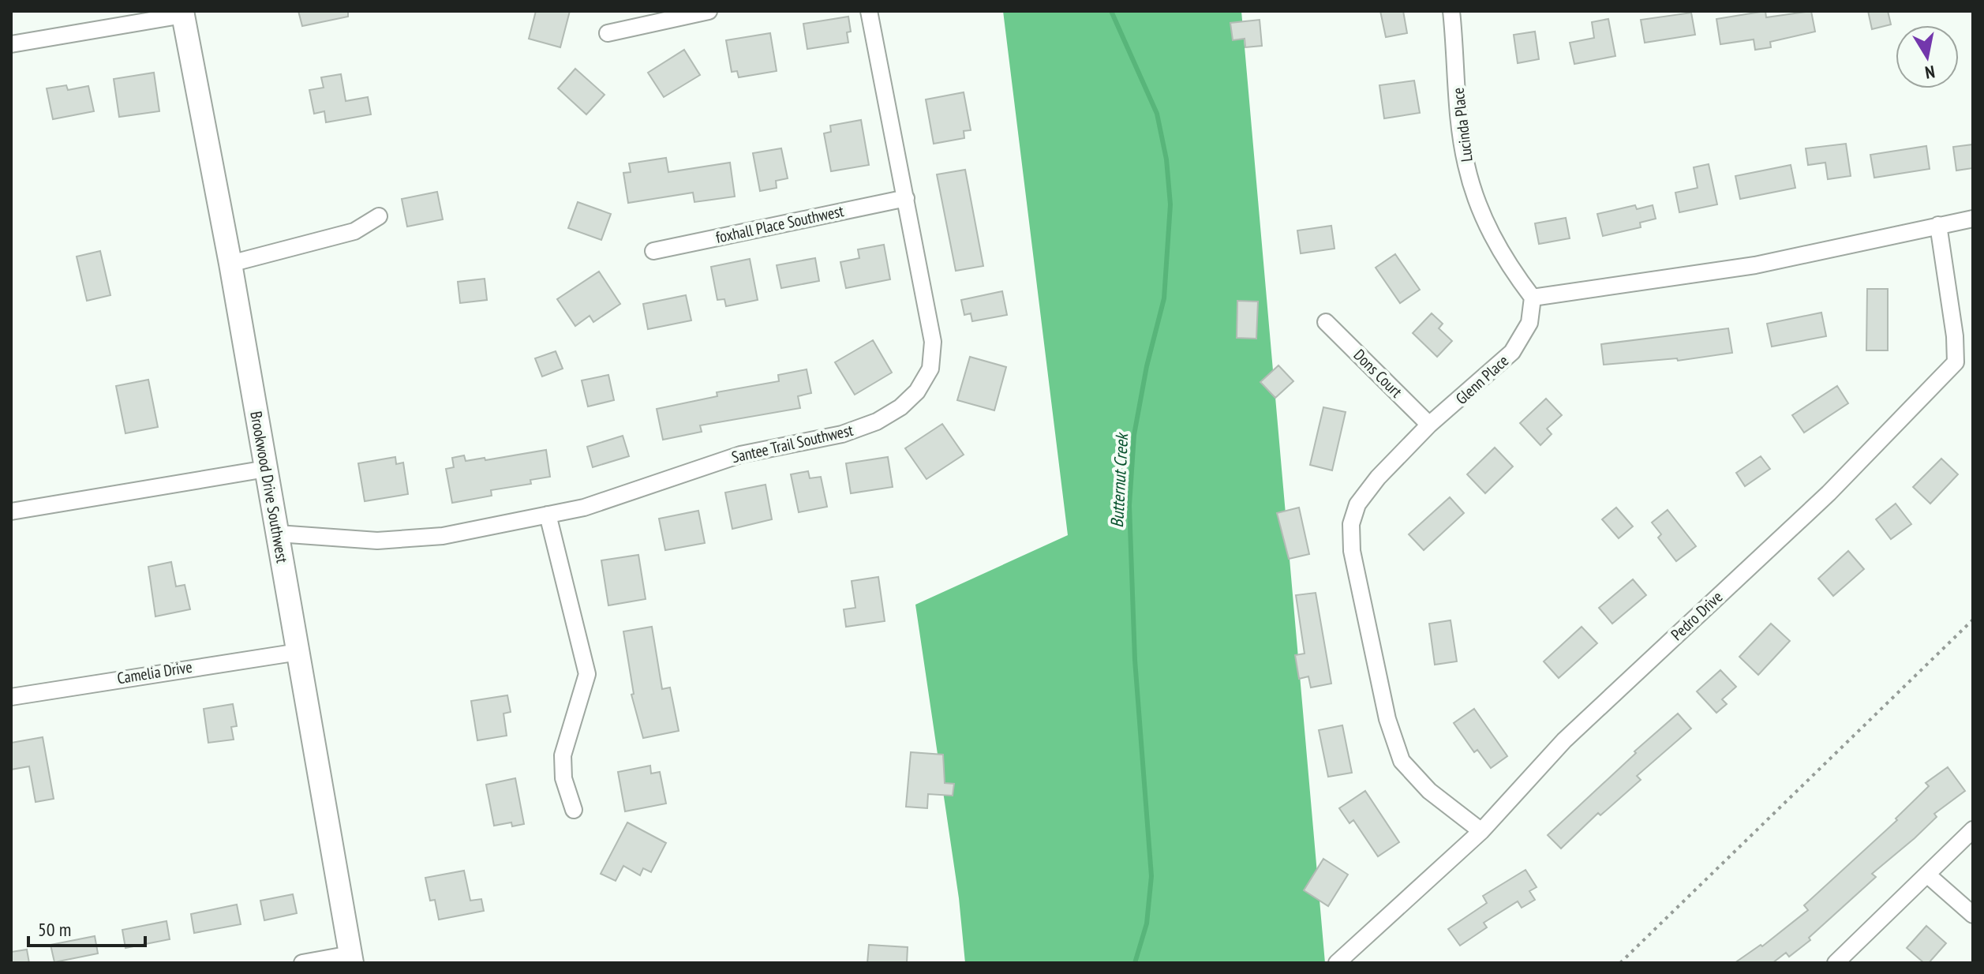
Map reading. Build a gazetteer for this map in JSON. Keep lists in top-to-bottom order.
{
  "streets": {
    "street": [
      "Lucinda Place",
      "foxhall Place Southwest",
      "Dons Court",
      "Glenn Place",
      "Santee Trail Southwest",
      "Brookwood Drive Southwest",
      "Pedro Drive",
      "Camelia Drive"
    ]
  },
  "crossings": [
    ["Lucinda Place", "Glenn Place"],
    ["foxhall Place Southwest", "Santee Trail Southwest"],
    ["Dons Court", "Glenn Place"],
    ["Glenn Place", "Pedro Drive"],
    ["Santee Trail Southwest", "Brookwood Drive Southwest"],
    ["Brookwood Drive Southwest", "Camelia Drive"]
  ],
  "water": ["Butternut Creek"],
  "scale_bar": "50 m",
  "north": "bottom"
}
